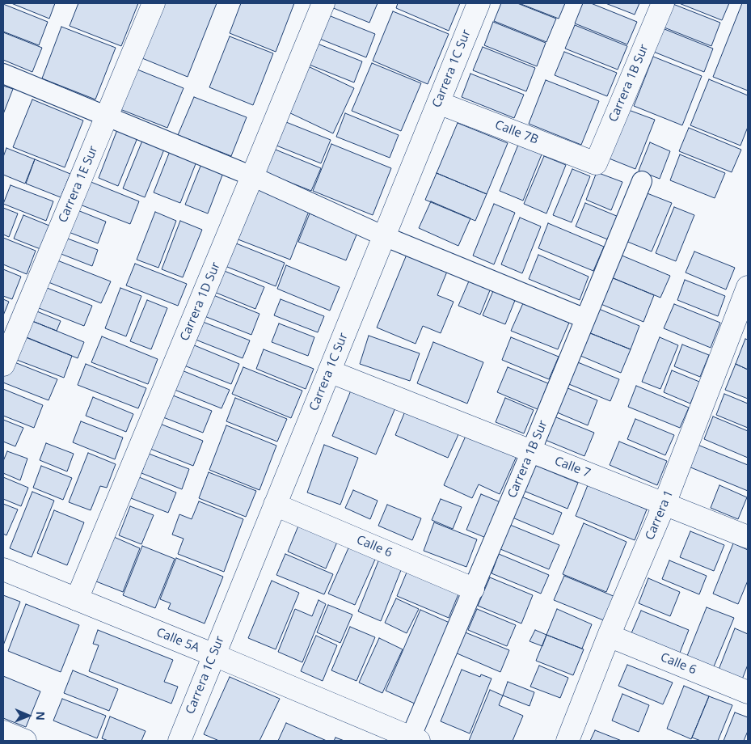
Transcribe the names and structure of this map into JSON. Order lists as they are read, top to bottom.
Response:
{
  "streets": {
    "street": [
      "Carrera 1C Sur",
      "Carrera 1B Sur",
      "Calle 7B",
      "Carrera 1E Sur",
      "Carrera 1D Sur",
      "Calle 7",
      "Carrera 1",
      "Calle 6",
      "Calle 5A"
    ]
  },
  "crossings": [
    ["Carrera 1C Sur", "Calle 7B"],
    ["Carrera 1C Sur", "Calle 7"],
    ["Carrera 1C Sur", "Calle 6"],
    ["Carrera 1C Sur", "Calle 5A"],
    ["Carrera 1B Sur", "Calle 7B"],
    ["Carrera 1B Sur", "Calle 7"],
    ["Carrera 1B Sur", "Calle 6"],
    ["Carrera 1B Sur", "Calle 5A"],
    ["Carrera 1D Sur", "Calle 5A"],
    ["Calle 7", "Carrera 1"],
    ["Carrera 1", "Calle 6"]
  ],
  "north": "right"
}
